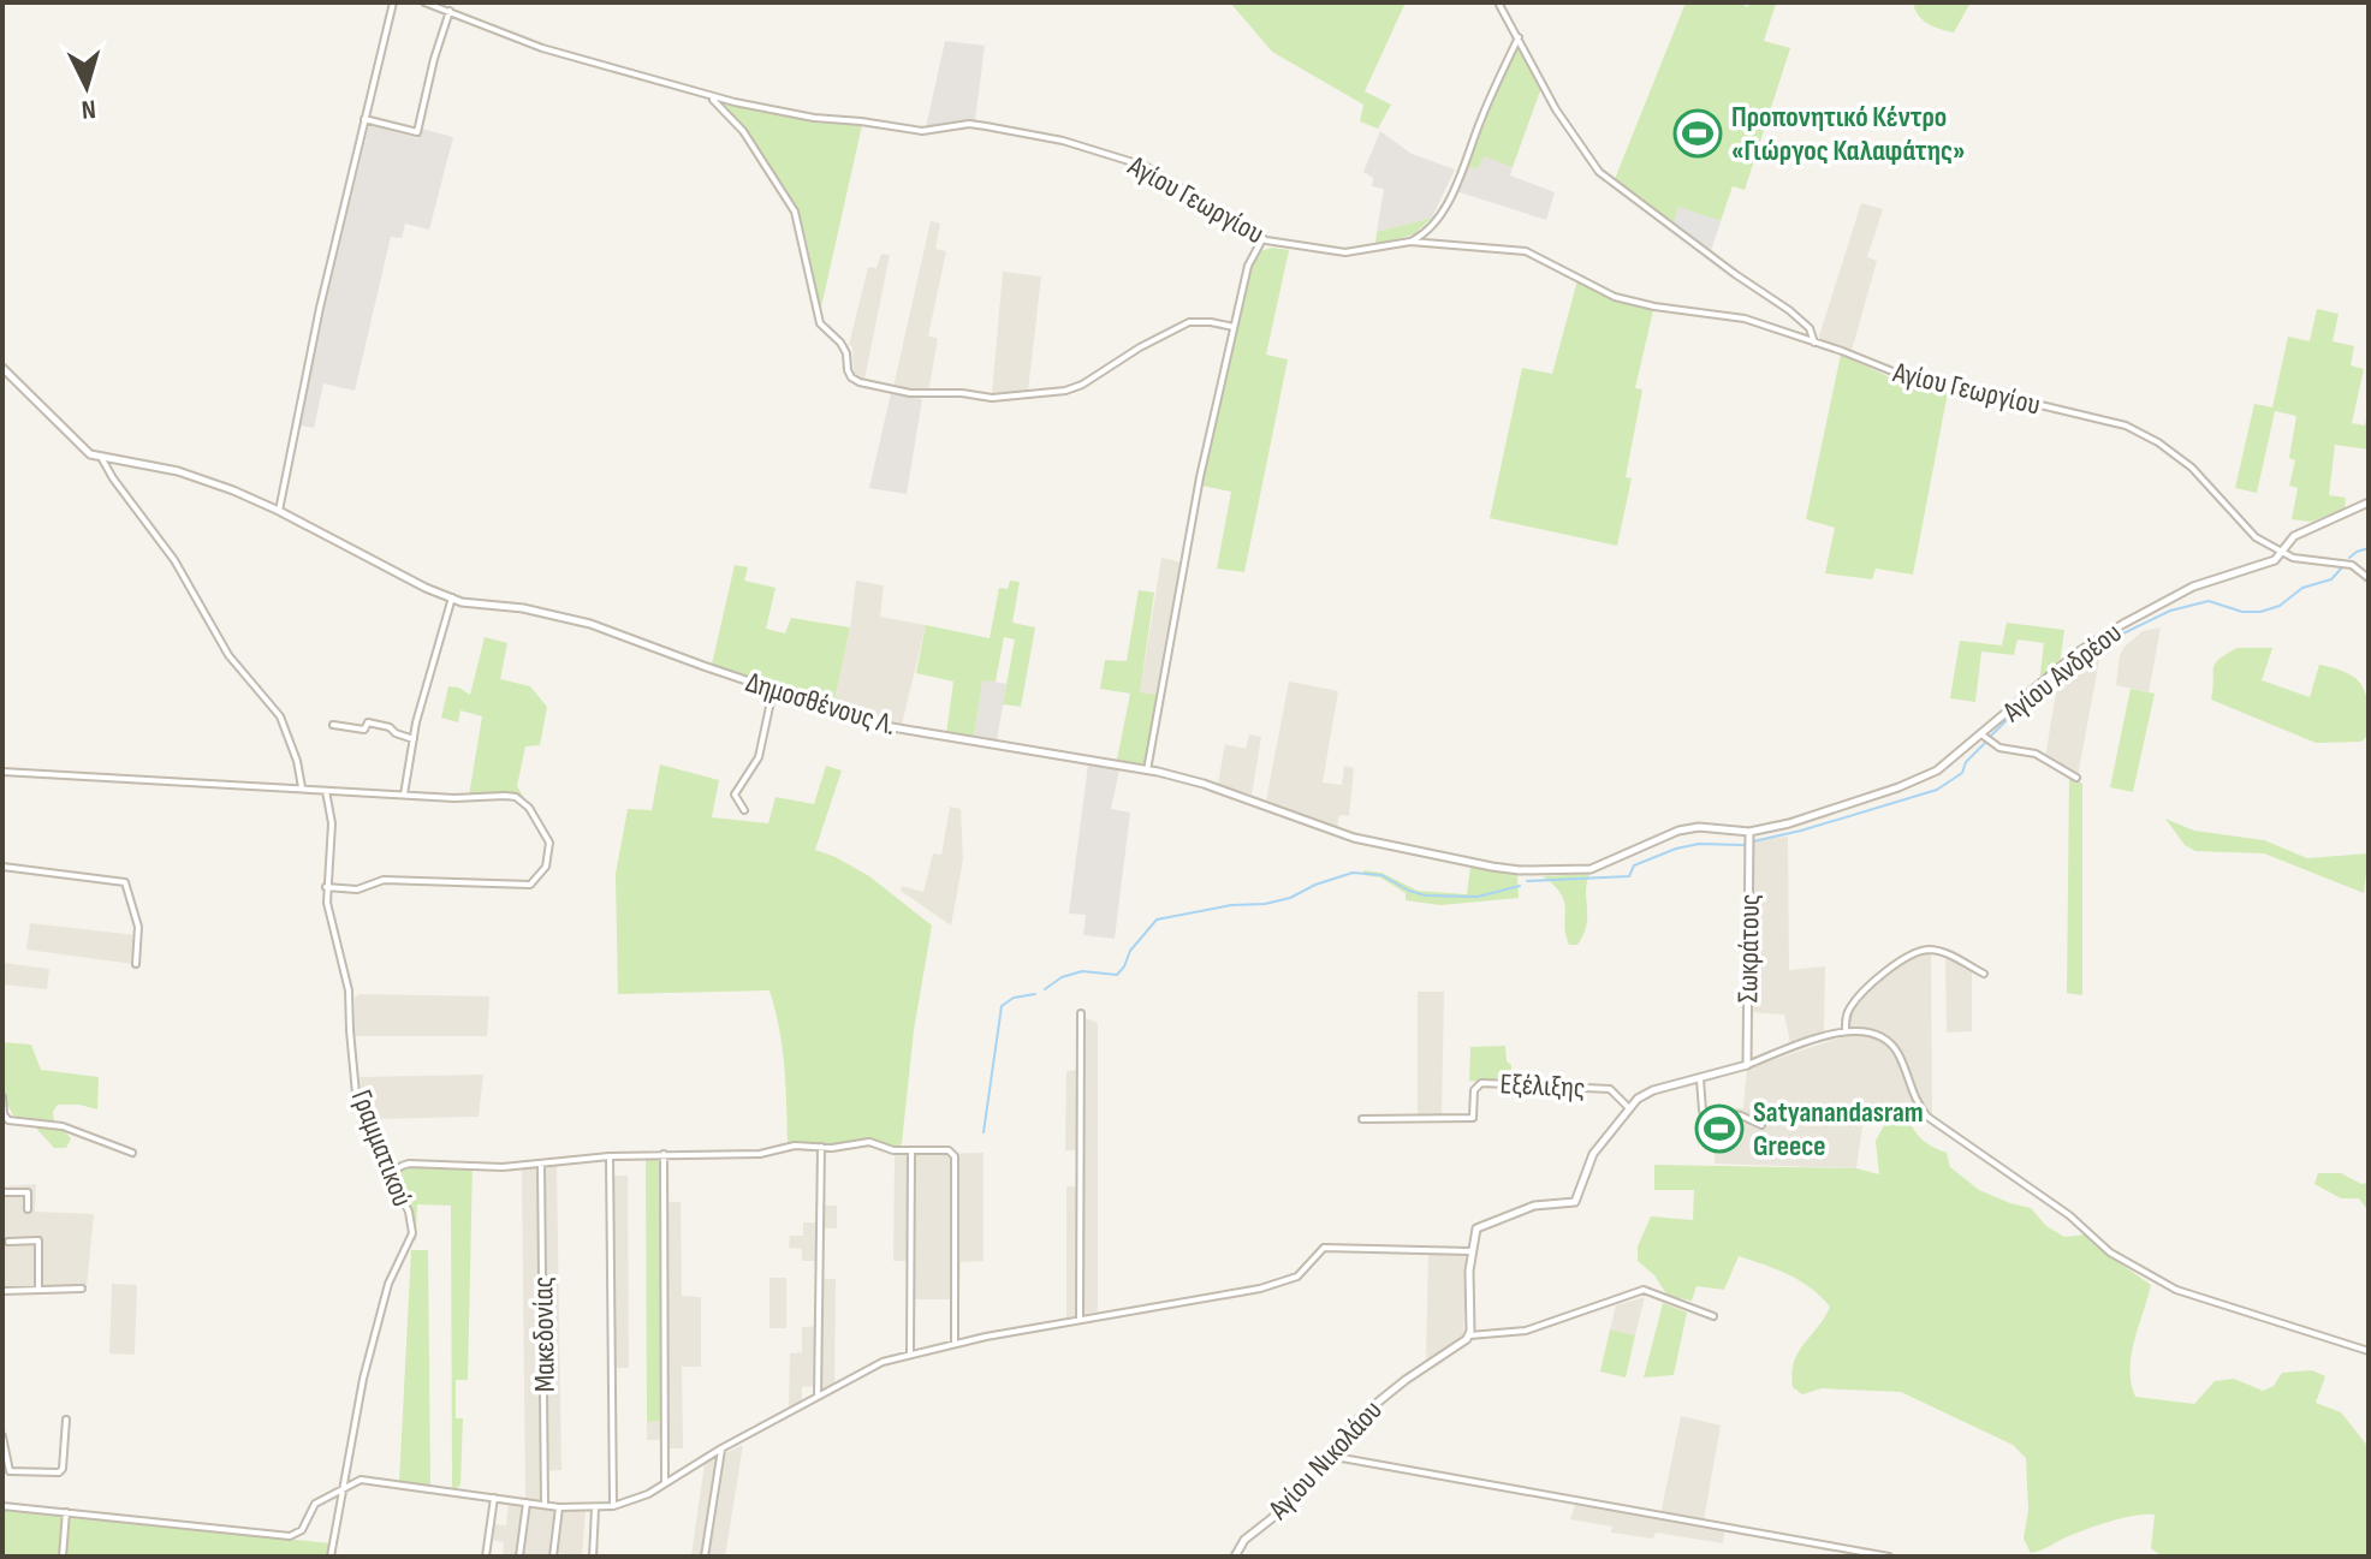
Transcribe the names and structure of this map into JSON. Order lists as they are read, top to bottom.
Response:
{
  "streets": {
    "street": [
      "Αγίου Γεωργίου",
      "Αγίου Ανδρέου",
      "Δημοσθένους Λ.",
      "Σωκράτους",
      "Εξέλιξης",
      "Γραμματικού",
      "Μακεδονίας",
      "Αγίου Νικολάου"
    ]
  },
  "crossings": [
    ["Αγίου Γεωργίου", "Αγίου Ανδρέου"],
    ["Αγίου Ανδρέου", "Δημοσθένους Λ."],
    ["Αγίου Ανδρέου", "Σωκράτους"],
    ["Δημοσθένους Λ.", "Σωκράτους"]
  ],
  "places": {
    "sports": ["Προπονητικό Κέντρο «Γιώργος Καλαφάτης»", "Satyanandasram Greece"]
  },
  "north": "bottom"
}
